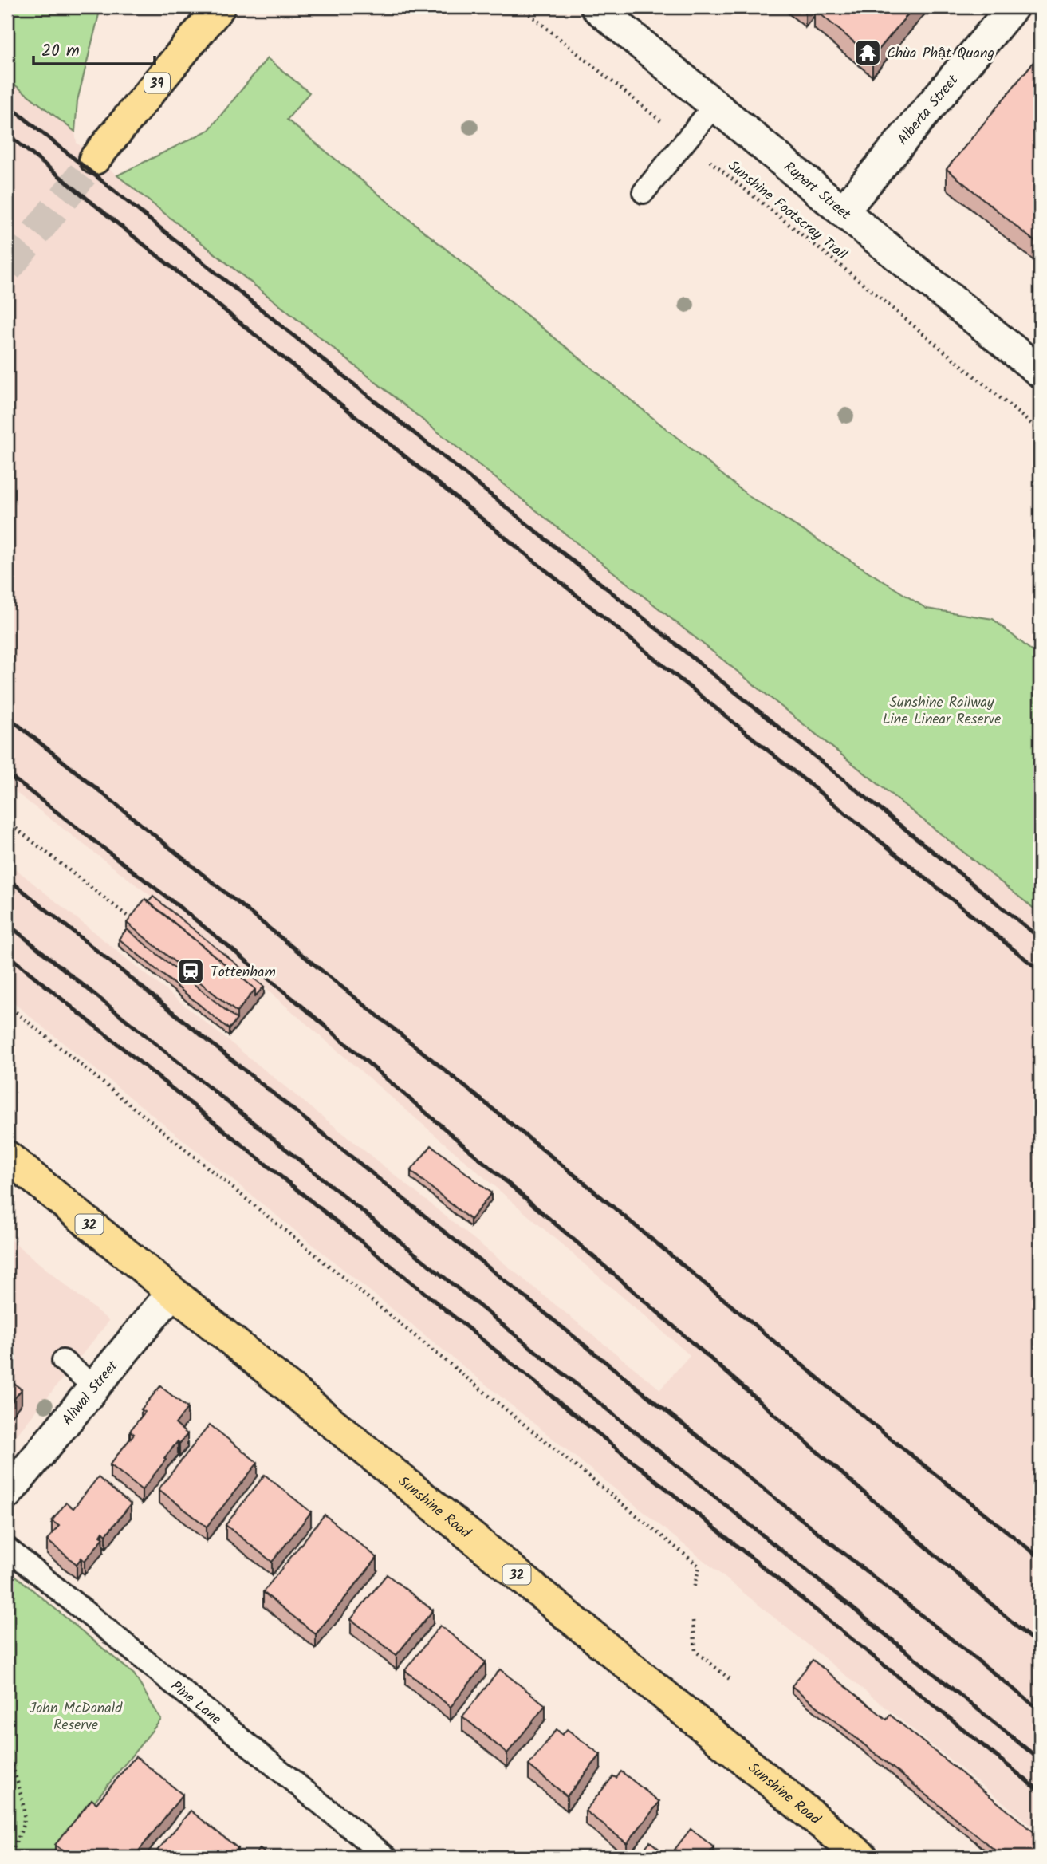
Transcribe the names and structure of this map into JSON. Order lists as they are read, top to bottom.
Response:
{
  "streets": {
    "main road": ["39", "32", "Sunshine Road"],
    "street": ["Alberta Street", "Rupert Street", "Aliwal Street"],
    "lane": ["Pine Lane"],
    "path": ["Sunshine Footscray Trail"]
  },
  "crossings": [
    ["Alberta Street", "Rupert Street"],
    ["Aliwal Street", "Sunshine Road"]
  ],
  "parks": ["Sunshine Railway Line Linear Reserve", "John McDonald Reserve"],
  "places": {
    "temple": ["Chùa Phật Quang"],
    "station": ["Tottenham"]
  },
  "scale_bar": "20 m"
}
